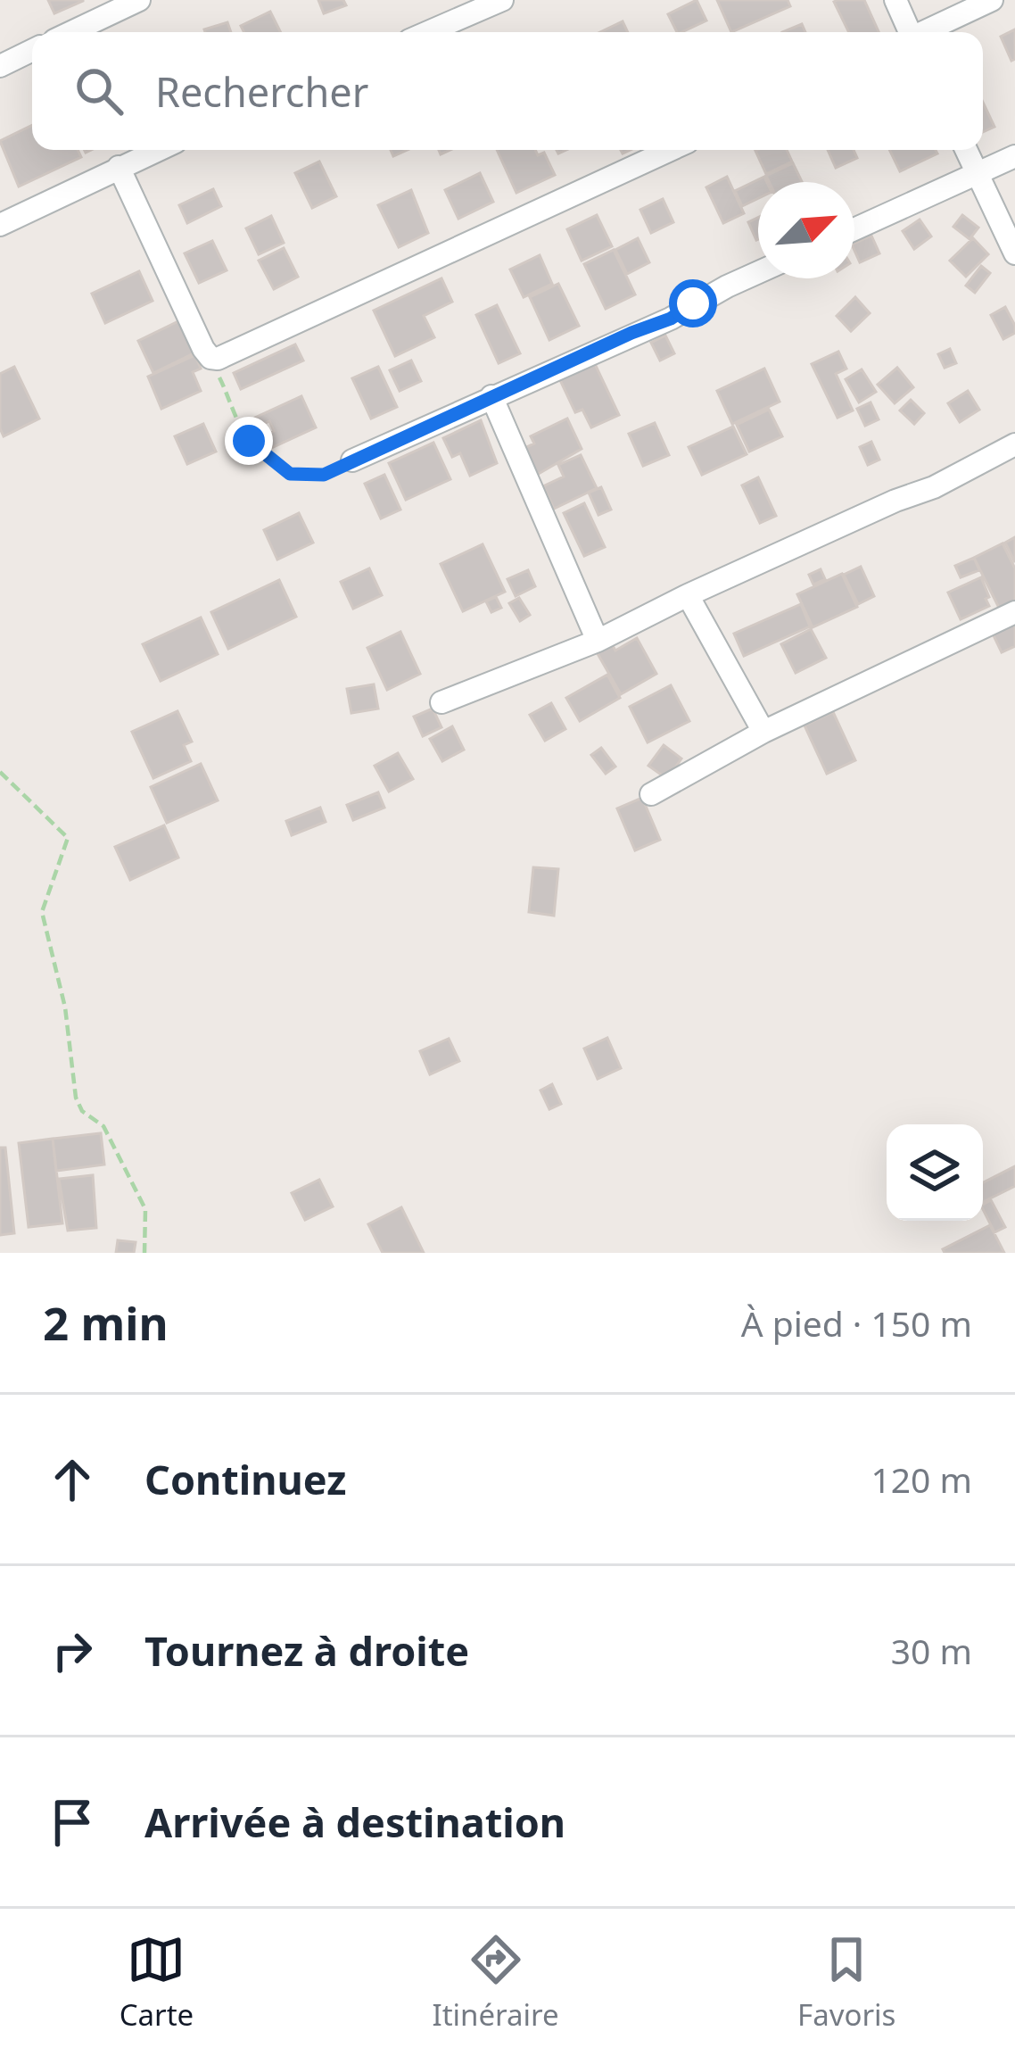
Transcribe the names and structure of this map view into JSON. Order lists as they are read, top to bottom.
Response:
{
  "north": "top right",
  "page": {
    "search": "Rechercher",
    "heading": ["2 min", "À pied · 150 m"],
    "list": [
      ["Continuez", "120 m"],
      ["Tournez à droite", "30 m"],
      "Arrivée à destination"
    ],
    "nav": ["Carte", "Itinéraire", "Favoris"]
  }
}
